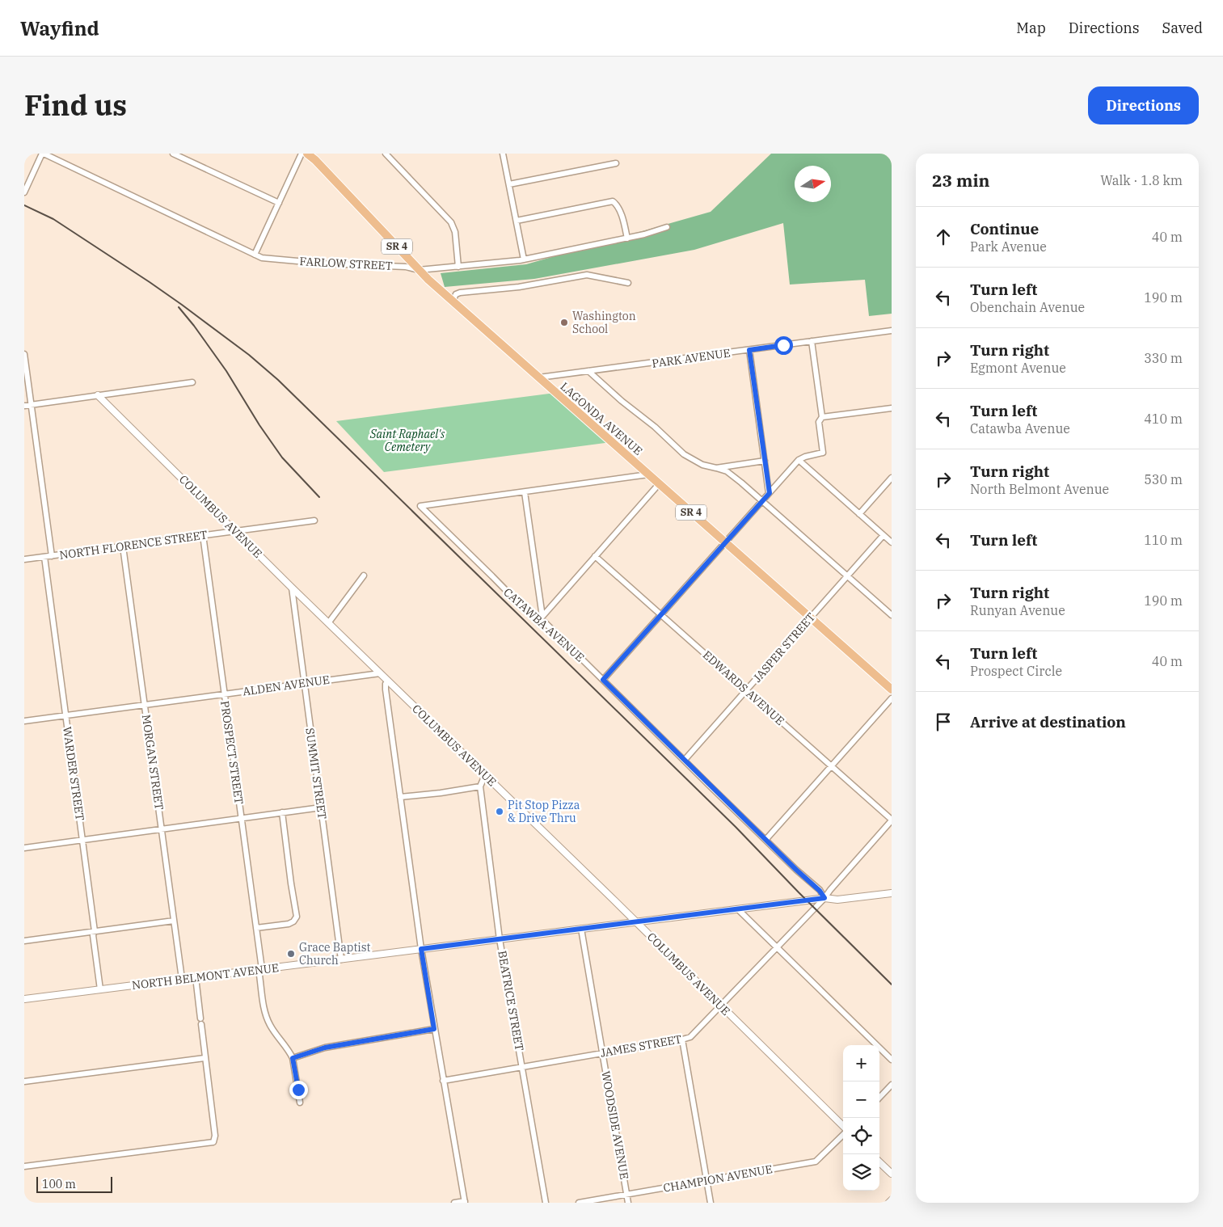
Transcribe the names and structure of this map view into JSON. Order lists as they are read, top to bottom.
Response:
{
  "streets": {
    "main road": ["SR 4", "LAGONDA AVENUE"],
    "street": [
      "FARLOW STREET",
      "PARK AVENUE",
      "COLUMBUS AVENUE",
      "NORTH FLORENCE STREET",
      "CATAWBA AVENUE",
      "JASPER STREET",
      "ALDEN AVENUE",
      "EDWARDS AVENUE",
      "PROSPECT STREET",
      "MORGAN STREET",
      "WARDER STREET",
      "SUMMIT STREET",
      "NORTH BELMONT AVENUE",
      "BEATRICE STREET",
      "JAMES STREET",
      "WOODSIDE AVENUE",
      "CHAMPION AVENUE"
    ]
  },
  "crossings": [
    ["FARLOW STREET", "LAGONDA AVENUE"],
    ["PARK AVENUE", "LAGONDA AVENUE"],
    ["LAGONDA AVENUE", "JASPER STREET"],
    ["COLUMBUS AVENUE", "NORTH FLORENCE STREET"],
    ["COLUMBUS AVENUE", "ALDEN AVENUE"],
    ["COLUMBUS AVENUE", "SUMMIT STREET"],
    ["COLUMBUS AVENUE", "NORTH BELMONT AVENUE"],
    ["COLUMBUS AVENUE", "JAMES STREET"],
    ["NORTH FLORENCE STREET", "PROSPECT STREET"],
    ["NORTH FLORENCE STREET", "MORGAN STREET"],
    ["NORTH FLORENCE STREET", "WARDER STREET"],
    ["CATAWBA AVENUE", "JASPER STREET"],
    ["CATAWBA AVENUE", "NORTH BELMONT AVENUE"],
    ["CATAWBA AVENUE", "JAMES STREET"],
    ["JASPER STREET", "EDWARDS AVENUE"],
    ["ALDEN AVENUE", "PROSPECT STREET"],
    ["ALDEN AVENUE", "MORGAN STREET"],
    ["ALDEN AVENUE", "WARDER STREET"],
    ["ALDEN AVENUE", "SUMMIT STREET"],
    ["EDWARDS AVENUE", "JAMES STREET"],
    ["PROSPECT STREET", "NORTH BELMONT AVENUE"],
    ["MORGAN STREET", "NORTH BELMONT AVENUE"],
    ["WARDER STREET", "NORTH BELMONT AVENUE"],
    ["SUMMIT STREET", "NORTH BELMONT AVENUE"],
    ["NORTH BELMONT AVENUE", "BEATRICE STREET"],
    ["NORTH BELMONT AVENUE", "JAMES STREET"],
    ["NORTH BELMONT AVENUE", "WOODSIDE AVENUE"],
    ["BEATRICE STREET", "JAMES STREET"],
    ["JAMES STREET", "WOODSIDE AVENUE"],
    ["WOODSIDE AVENUE", "CHAMPION AVENUE"]
  ],
  "parks": ["Saint Raphael's Cemetery"],
  "places": ["Washington School", "Pit Stop Pizza & Drive Thru", "Grace Baptist Church"],
  "scale_bar": "100 m",
  "north": "right",
  "page": {
    "header": "Wayfind",
    "nav": ["Map", "Directions", "Saved"],
    "title": "Find us",
    "buttons": "Directions",
    "heading": ["23 min", "Walk · 1.8 km"],
    "list": [
      ["Continue", "Park Avenue", "40 m"],
      ["Turn left", "Obenchain Avenue", "190 m"],
      ["Turn right", "Egmont Avenue", "330 m"],
      ["Turn left", "Catawba Avenue", "410 m"],
      ["Turn right", "North Belmont Avenue", "530 m"],
      ["Turn left", "110 m"],
      ["Turn right", "Runyan Avenue", "190 m"],
      ["Turn left", "Prospect Circle", "40 m"],
      "Arrive at destination"
    ],
    "map_buttons": ["+", "−"],
    "scale": "100 m"
  }
}
